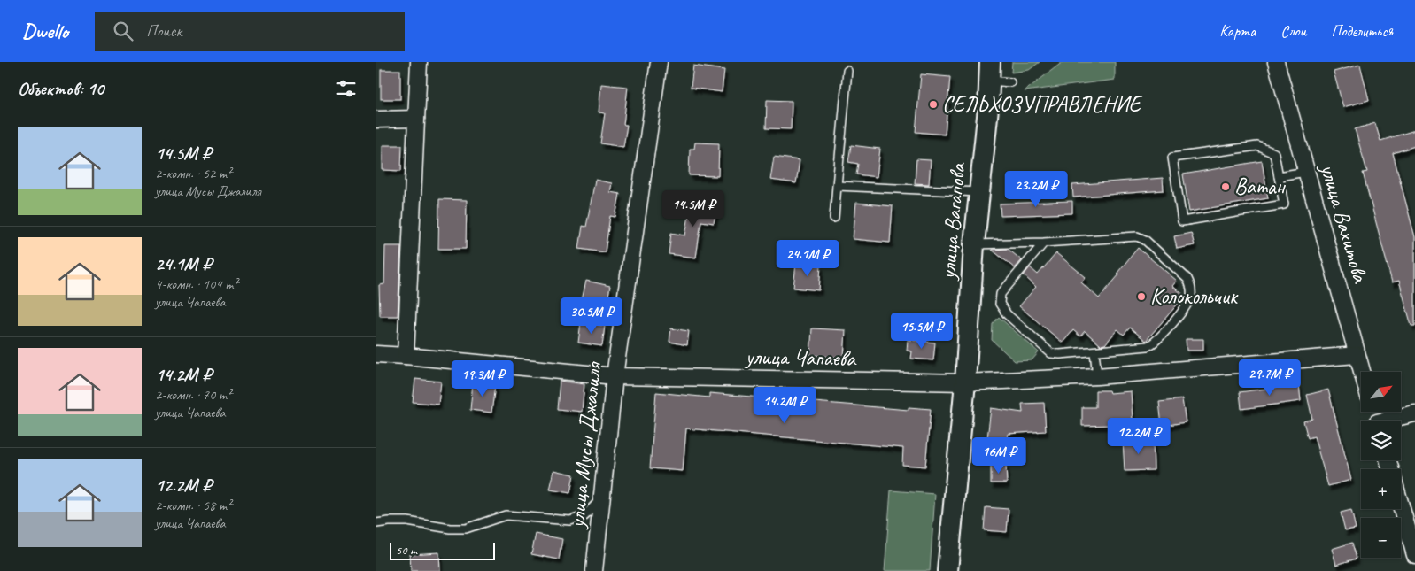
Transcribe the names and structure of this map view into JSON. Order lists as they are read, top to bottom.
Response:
{
  "streets": {
    "street": [
      "улица Вагапова",
      "улица Вахитова",
      "улица Чапаева",
      "улица Мусы Джалиля"
    ]
  },
  "crossings": [
    ["улица Вагапова", "улица Чапаева"],
    ["улица Вахитова", "улица Чапаева"],
    ["улица Чапаева", "улица Мусы Джалиля"]
  ],
  "places": ["СЕЛЬХОЗУПРАВЛЕНИЕ", "Ватан", "Колокольчик"],
  "scale_bar": "50 m",
  "north": "top right",
  "page": {
    "header": "Dwello",
    "search": "Поиск",
    "nav": ["Карта", "Слои", "Поделиться"],
    "heading": "Объектов: 10",
    "list": [
      {
        "name": "14.5M ₽",
        "note": "2-комн. · 52 m² · улица Мусы Джалиля"
      },
      {
        "name": "24.1M ₽",
        "note": "4-комн. · 104 m² · улица Чапаева"
      },
      {
        "name": "14.2M ₽",
        "note": "2-комн. · 70 m² · улица Чапаева"
      },
      {
        "name": "12.2M ₽",
        "note": "2-комн. · 58 m² · улица Чапаева"
      }
    ],
    "price": [
      "23.2M ₽",
      "14.5M ₽",
      "24.1M ₽",
      "30.5M ₽",
      "15.5M ₽",
      "29.7M ₽",
      "19.3M ₽",
      "14.2M ₽",
      "12.2M ₽",
      "16M ₽"
    ],
    "map_buttons": ["+", "−"],
    "scale": "50 m"
  }
}
